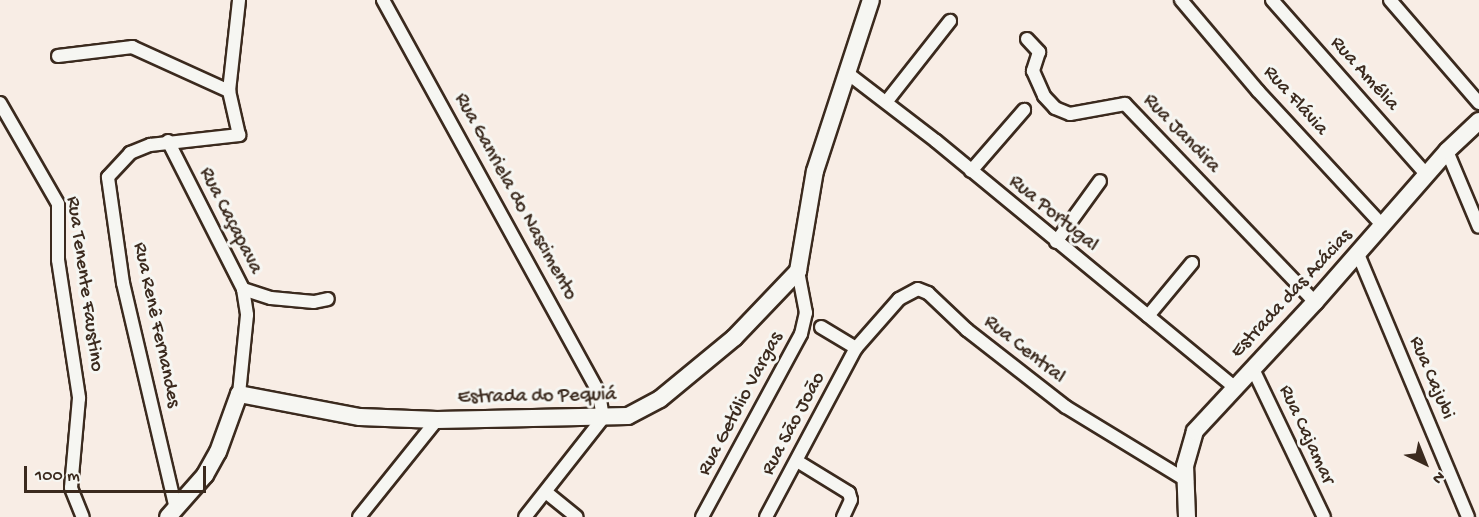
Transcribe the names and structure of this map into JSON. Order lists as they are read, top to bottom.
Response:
{
  "streets": {
    "main road": ["Estrada das Acácias", "Estrada do Pequiá"],
    "street": [
      "Rua Amélia",
      "Rua Flávia",
      "Rua Jandira",
      "Rua Ganriela do Nascimento",
      "Rua Portugal",
      "Rua Caçapava",
      "Rua Tenente Faustino",
      "Rua Renê Fernandes",
      "Rua Central",
      "Rua Cajubi",
      "Rua Getúlio Vargas",
      "Rua São João",
      "Rua Cajamar"
    ]
  },
  "crossings": [
    ["Rua Amélia", "Estrada das Acácias"],
    ["Rua Flávia", "Estrada das Acácias"],
    ["Rua Jandira", "Estrada das Acácias"],
    ["Rua Ganriela do Nascimento", "Estrada do Pequiá"],
    ["Rua Portugal", "Estrada das Acácias"],
    ["Rua Caçapava", "Rua Renê Fernandes"],
    ["Rua Caçapava", "Estrada do Pequiá"],
    ["Estrada das Acácias", "Rua Central"],
    ["Estrada das Acácias", "Rua Cajubi"],
    ["Estrada das Acácias", "Rua Cajamar"],
    ["Rua Central", "Rua São João"],
    ["Estrada do Pequiá", "Rua Getúlio Vargas"]
  ],
  "scale_bar": "100 m",
  "north": "bottom right"
}
